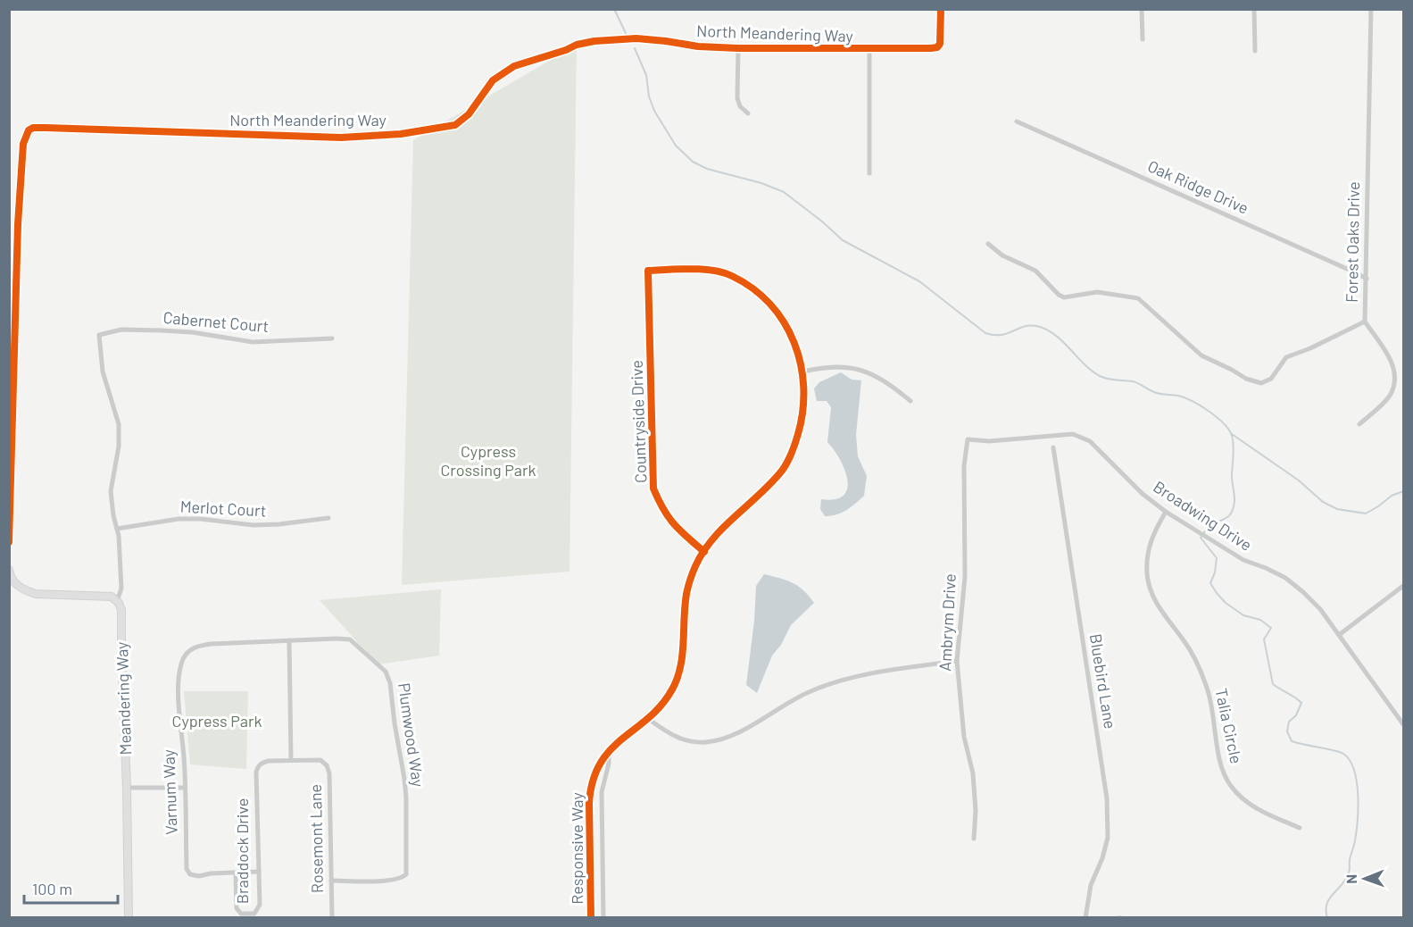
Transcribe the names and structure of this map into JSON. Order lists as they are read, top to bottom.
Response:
{
  "streets": {
    "street": [
      "North Meandering Way",
      "Oak Ridge Drive",
      "Forest Oaks Drive",
      "Cabernet Court",
      "Countryside Drive",
      "Merlot Court",
      "Broadwing Drive",
      "Ambrym Drive",
      "Bluebird Lane",
      "Meandering Way",
      "Talia Circle",
      "Plumwood Way",
      "Varnum Way",
      "Rosemont Lane",
      "Responsive Way",
      "Braddock Drive"
    ]
  },
  "crossings": [
    ["Oak Ridge Drive", "Forest Oaks Drive"],
    ["Cabernet Court", "Merlot Court"],
    ["Broadwing Drive", "Ambrym Drive"],
    ["Broadwing Drive", "Talia Circle"],
    ["Plumwood Way", "Varnum Way"],
    ["Plumwood Way", "Rosemont Lane"],
    ["Varnum Way", "Braddock Drive"],
    ["Rosemont Lane", "Braddock Drive"]
  ],
  "parks": ["Cypress Crossing Park", "Cypress Park"],
  "scale_bar": "100 m",
  "north": "left"
}
